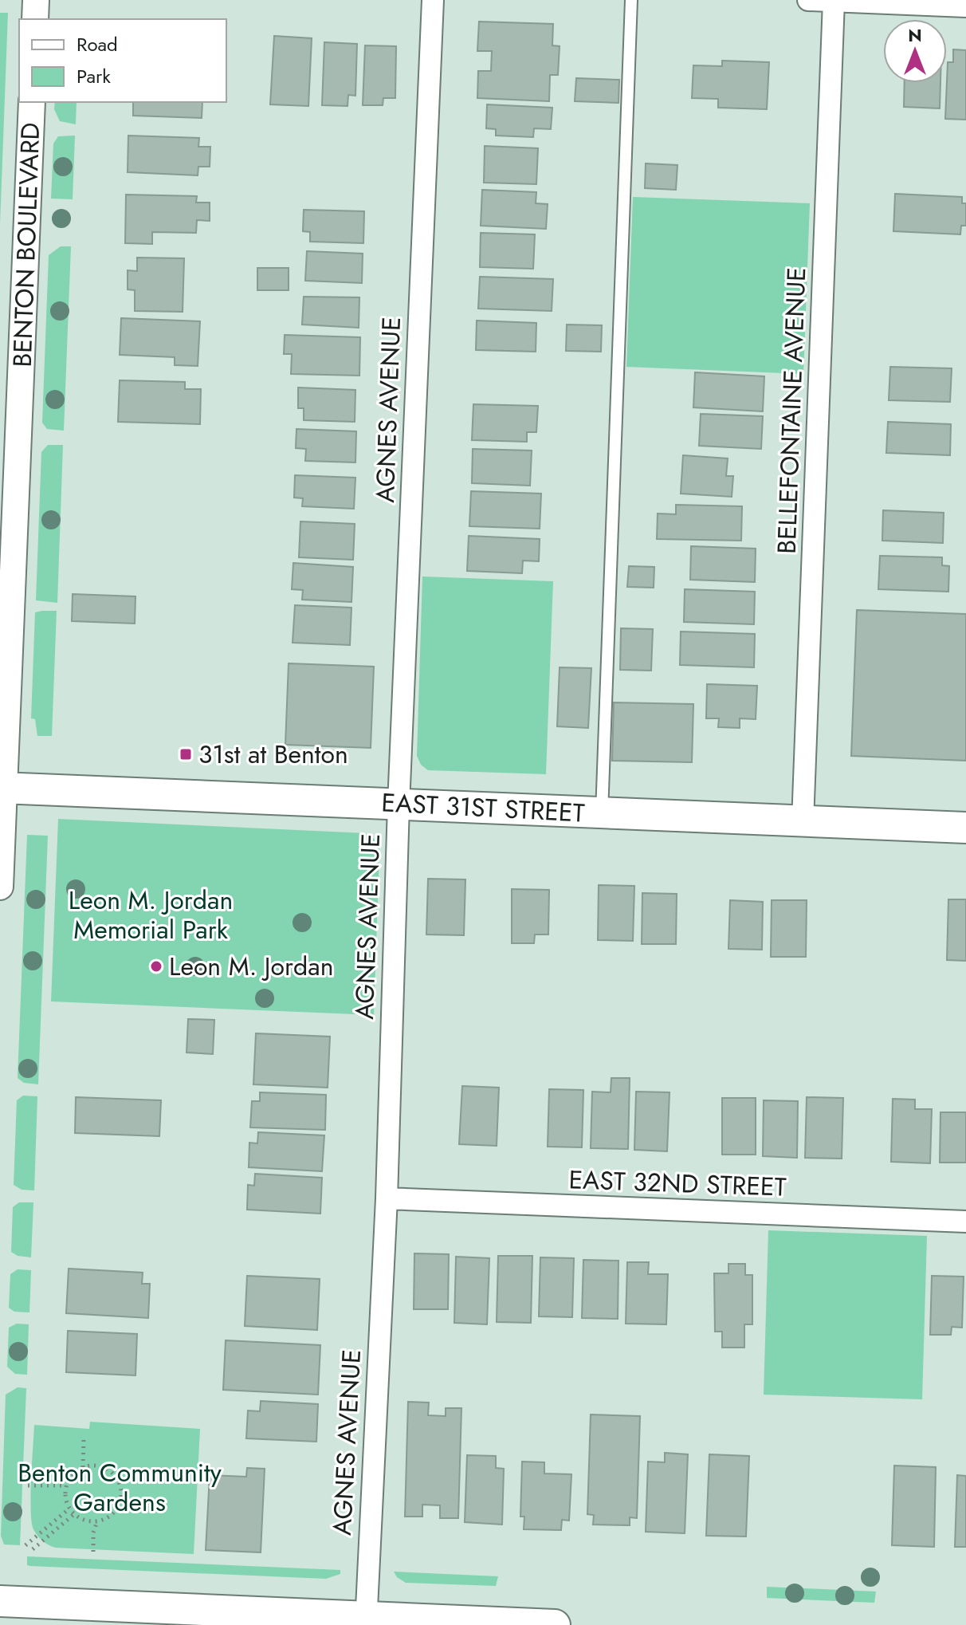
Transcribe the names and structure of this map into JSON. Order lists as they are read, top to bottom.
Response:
{
  "streets": {
    "main road": ["EAST 31ST STREET"],
    "street": [
      "BENTON BOULEVARD",
      "AGNES AVENUE",
      "BELLEFONTAINE AVENUE",
      "EAST 32ND STREET"
    ]
  },
  "crossings": [
    ["BENTON BOULEVARD", "EAST 31ST STREET"],
    ["AGNES AVENUE", "EAST 31ST STREET"],
    ["AGNES AVENUE", "EAST 32ND STREET"],
    ["BELLEFONTAINE AVENUE", "EAST 31ST STREET"]
  ],
  "parks": ["Leon M. Jordan Memorial Park", "Benton Community Gardens"],
  "places": {
    "transit": ["31st at Benton"],
    "other": ["Leon M. Jordan"]
  },
  "legend": ["Road", "Park"],
  "north": "top"
}
